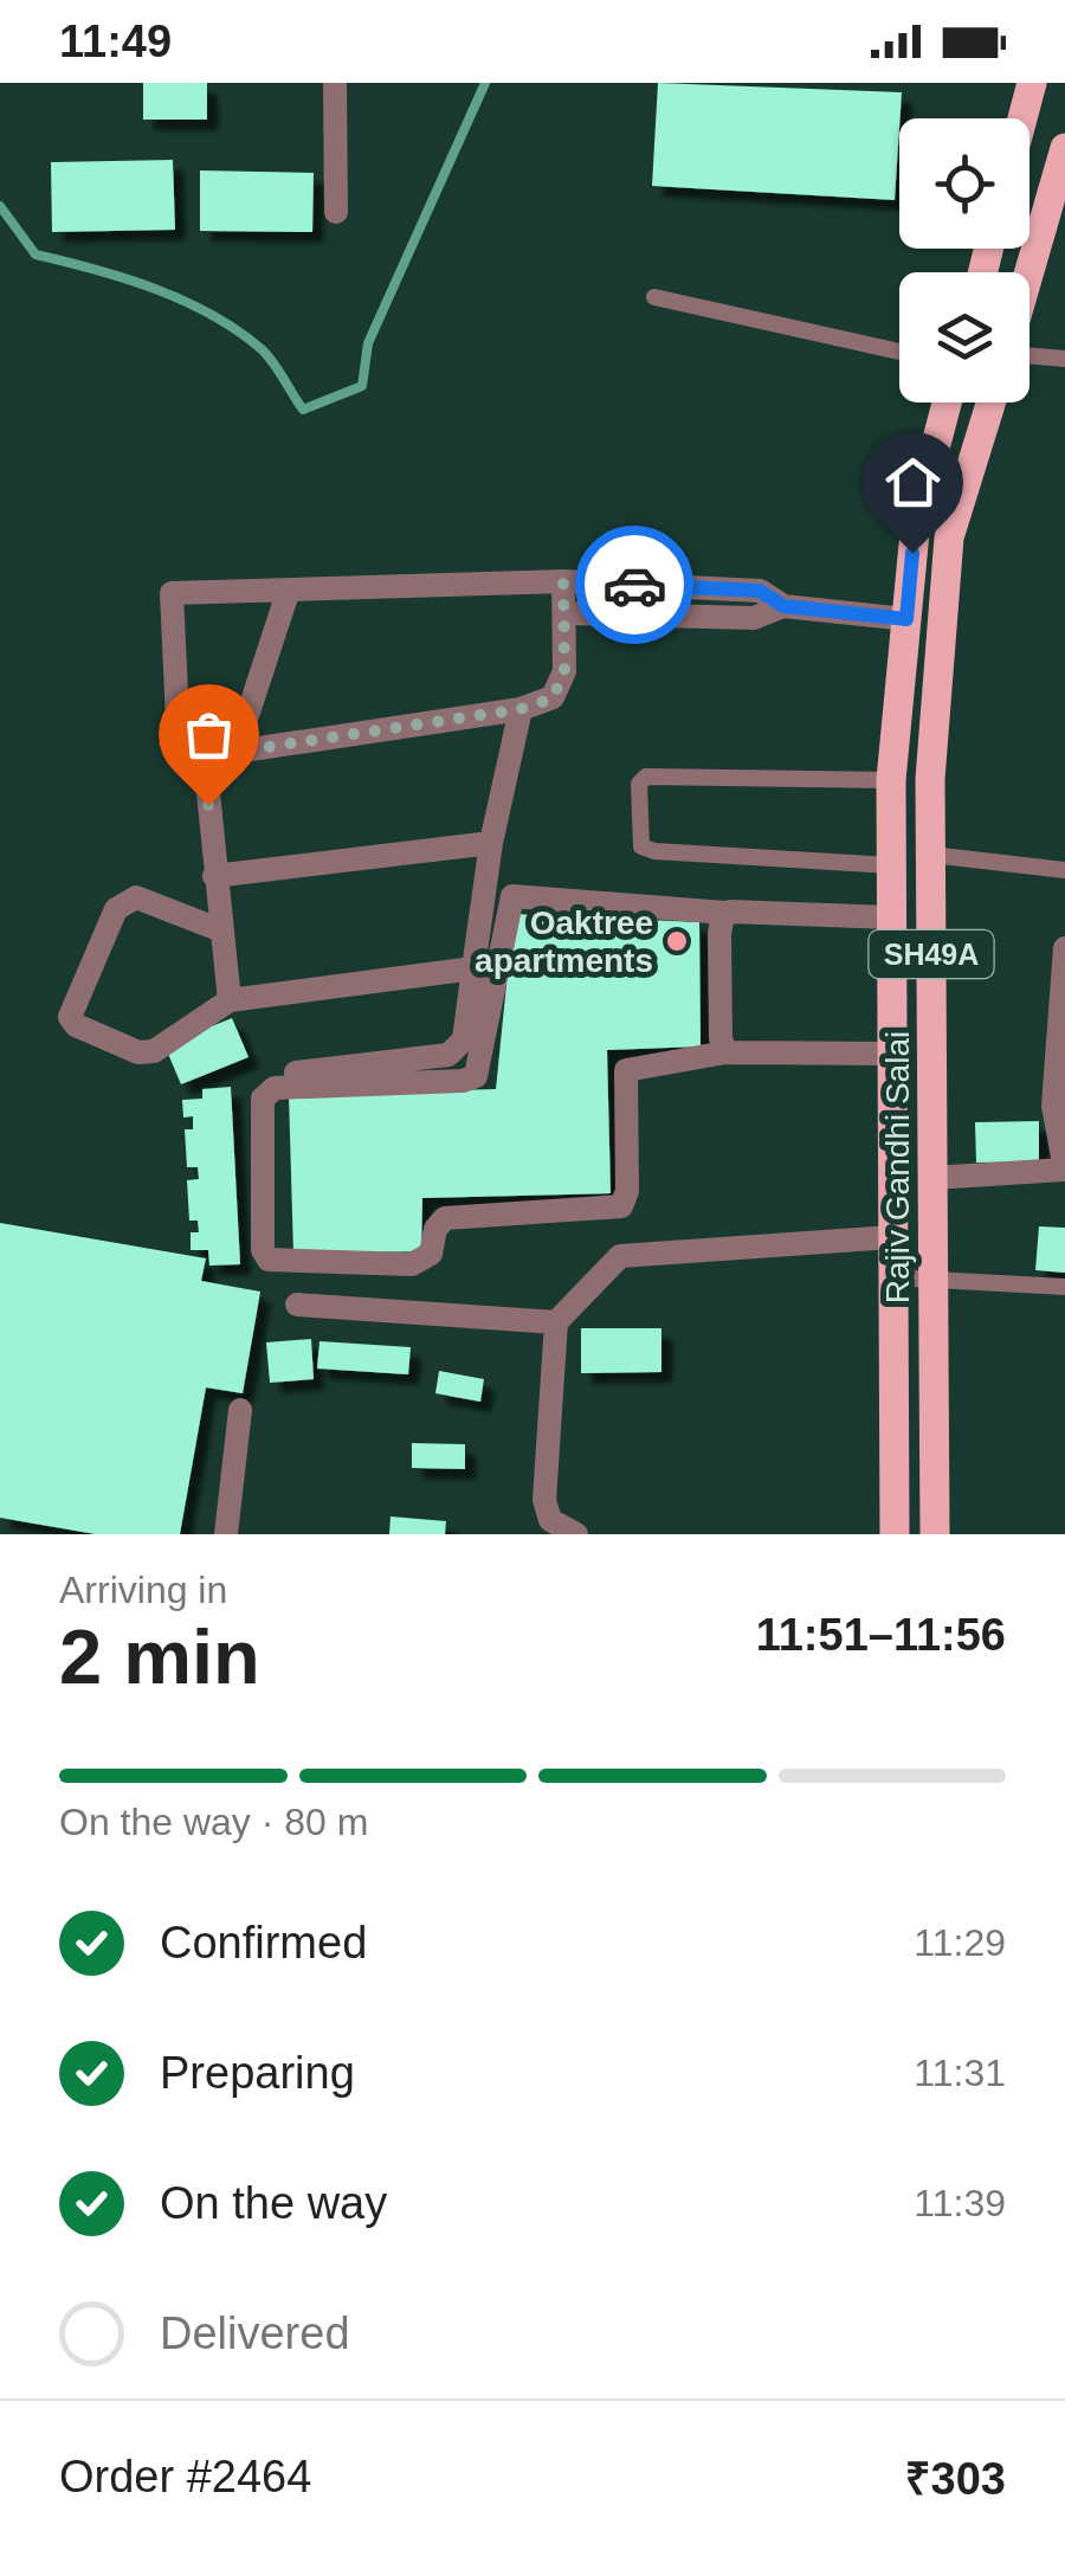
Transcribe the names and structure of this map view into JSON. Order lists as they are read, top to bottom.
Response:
{
  "streets": {
    "main road": ["SH49A", "Rajiv Gandhi Salai"]
  },
  "places": ["Oaktree apartments"],
  "page": {
    "status": "11:49",
    "heading": ["2 min", "Arriving in", "11:51–11:56"],
    "panel": ["Order #2464", "₹303"],
    "bar": "On the way · 80 m",
    "list": [
      ["Confirmed", "11:29"],
      ["Preparing", "11:31"],
      ["On the way", "11:39"],
      "Delivered"
    ]
  }
}
